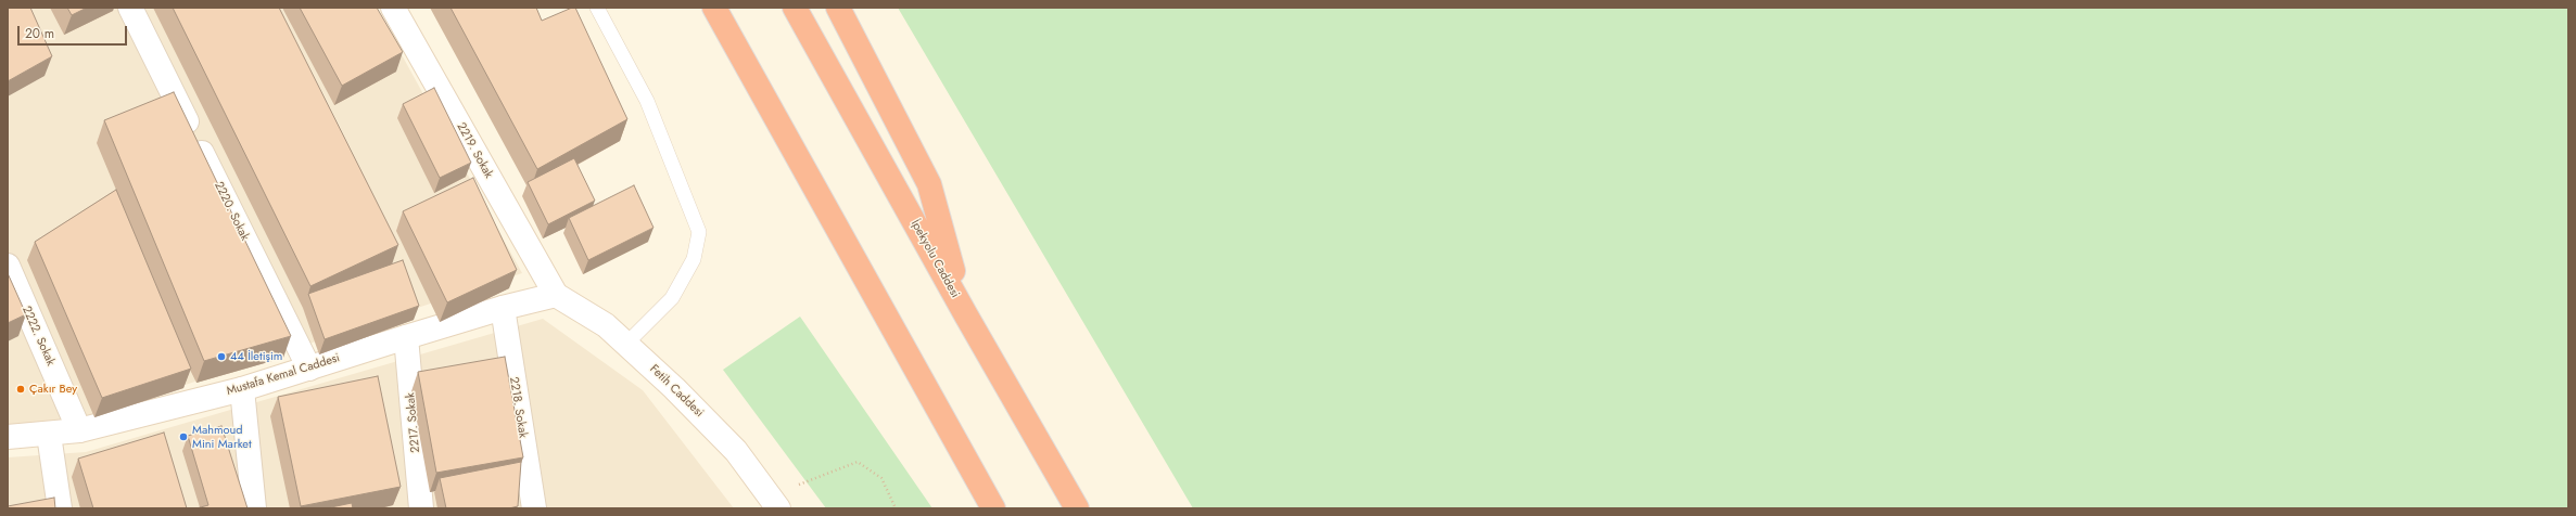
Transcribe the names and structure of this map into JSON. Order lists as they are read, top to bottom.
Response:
{
  "streets": {
    "highway": ["İpekyolu Caddesi"],
    "street": [
      "2219. Sokak",
      "2220. Sokak",
      "2222. Sokak",
      "Mustafa Kemal Caddesi",
      "Fetih Caddesi",
      "2218. Sokak",
      "2217. Sokak"
    ]
  },
  "crossings": [
    ["2219. Sokak", "Mustafa Kemal Caddesi"],
    ["2219. Sokak", "Fetih Caddesi"],
    ["2220. Sokak", "Mustafa Kemal Caddesi"],
    ["2222. Sokak", "Mustafa Kemal Caddesi"],
    ["Mustafa Kemal Caddesi", "Fetih Caddesi"],
    ["Mustafa Kemal Caddesi", "2218. Sokak"],
    ["Mustafa Kemal Caddesi", "2217. Sokak"]
  ],
  "places": ["44 İletişim", "Çakır Bey", "Mahmoud Mini Market"],
  "scale_bar": "20 m"
}
